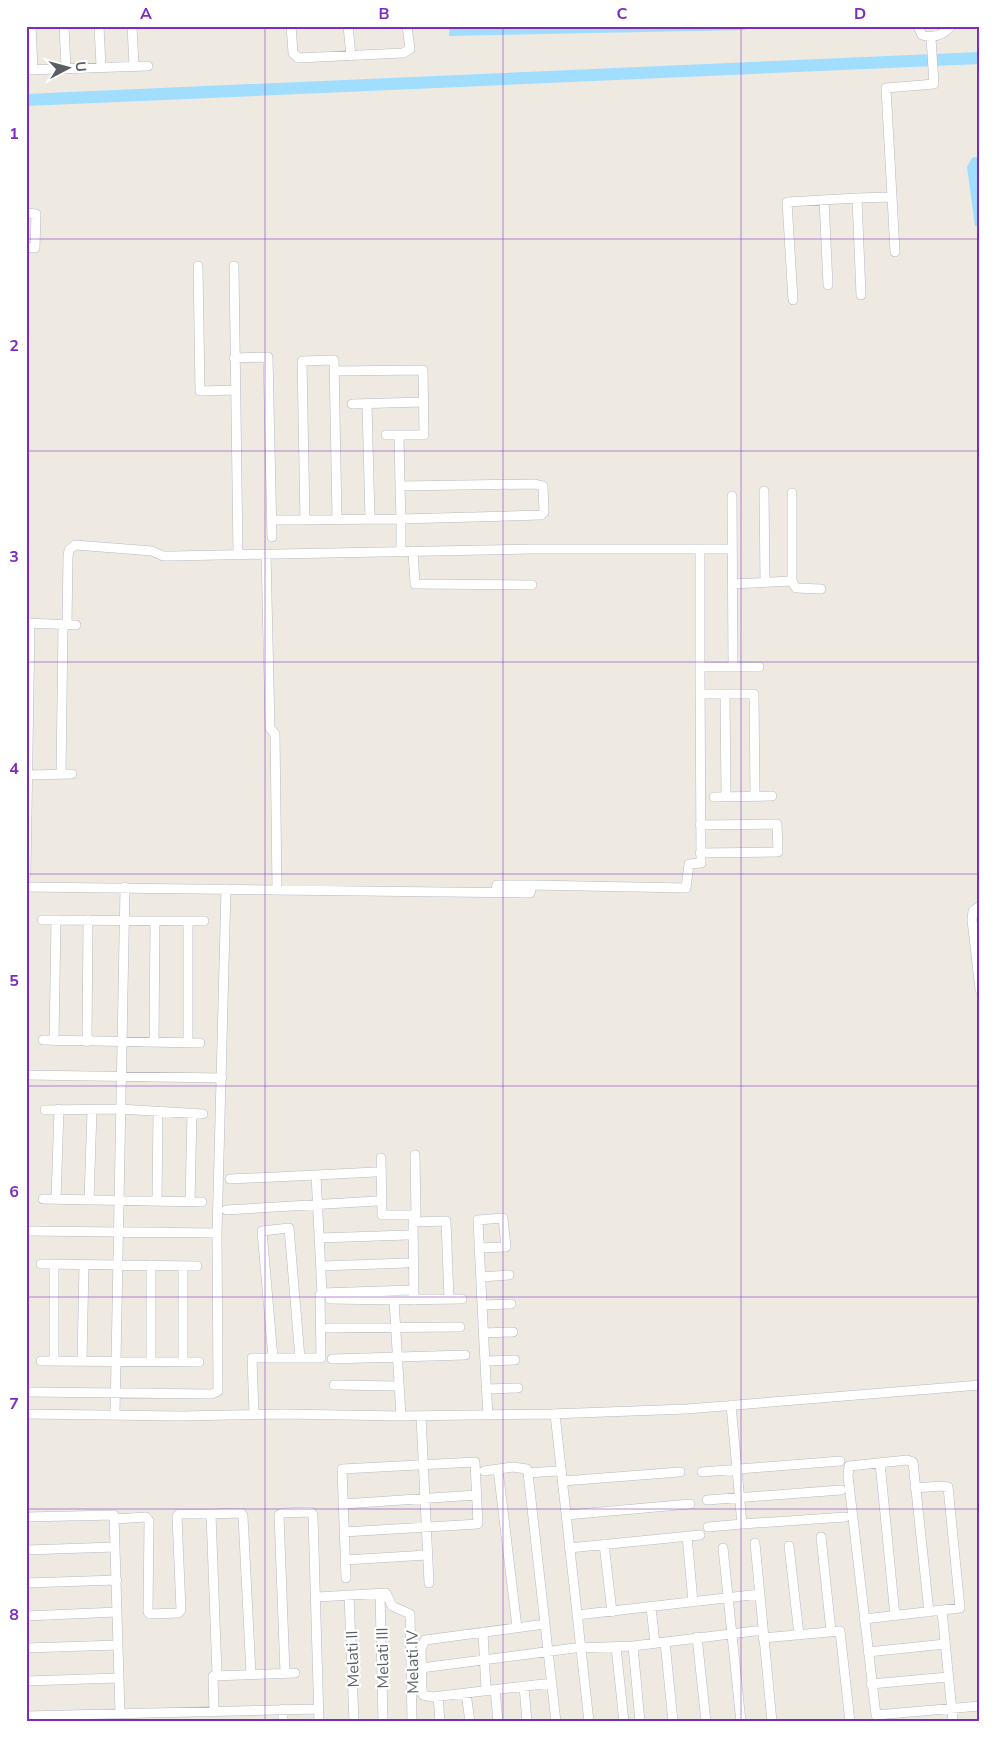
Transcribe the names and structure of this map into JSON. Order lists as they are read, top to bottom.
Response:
{
  "streets": {
    "street": ["Melati III", "Melati II", "Melati IV"]
  },
  "crossings": [
    ["Melati III", "Melati IV"]
  ],
  "north": "right",
  "grid": {
    "columns": [
      "A",
      "B",
      "C",
      "D"
    ],
    "rows": [
      "1",
      "2",
      "3",
      "4",
      "5",
      "6",
      "7",
      "8"
    ]
  }
}
